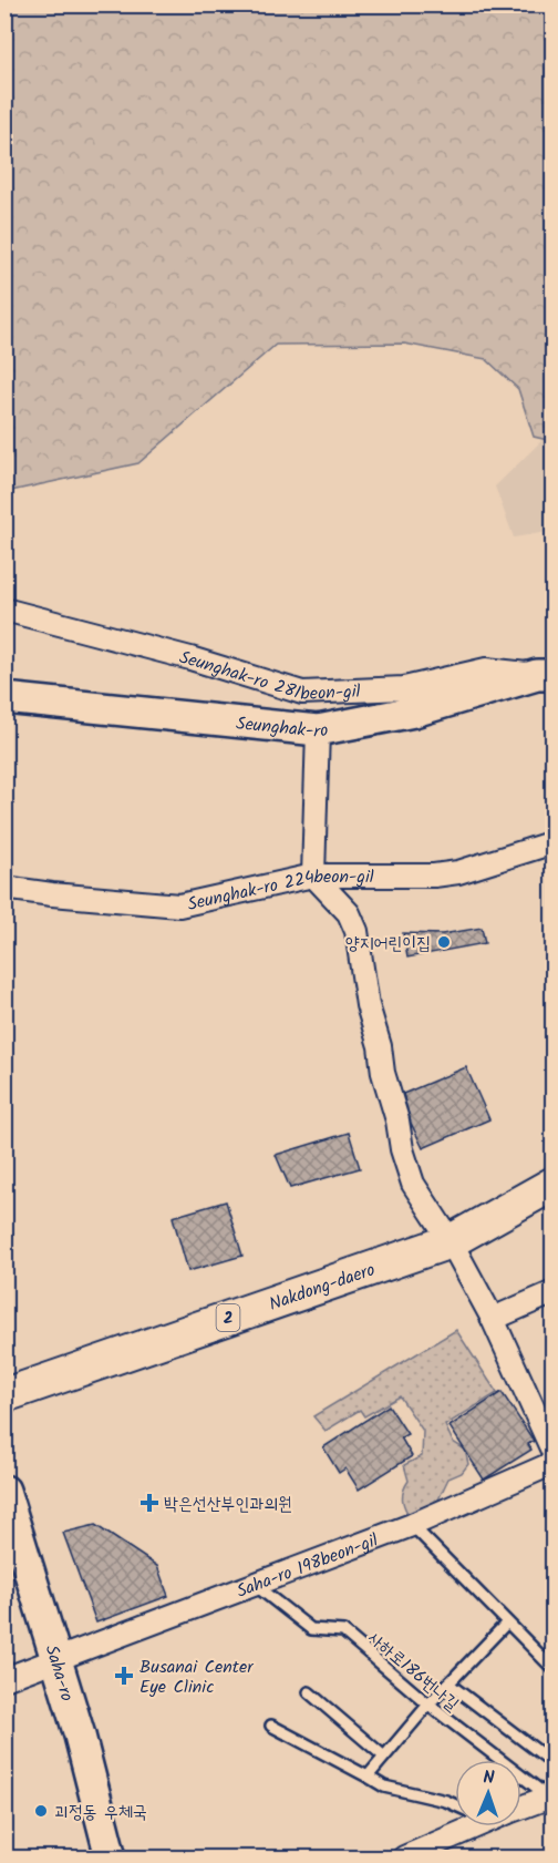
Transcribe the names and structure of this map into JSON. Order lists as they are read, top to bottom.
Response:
{
  "streets": {
    "main road": ["Nakdong-daero", "2"],
    "street": [
      "Seunghak-ro 281beon-gil",
      "Seunghak-ro",
      "Seunghak-ro 224beon-gil",
      "Saha-ro 198beon-gil",
      "Saha-ro"
    ],
    "lane": ["사하로186번나길"]
  },
  "crossings": [
    ["Seunghak-ro 281beon-gil", "Seunghak-ro"],
    ["Saha-ro 198beon-gil", "사하로186번나길"],
    ["Saha-ro 198beon-gil", "Saha-ro"]
  ],
  "places": {
    "other": ["양지어린이집", "괴정동 우체국"],
    "health": ["박은선산부인과의원", "Busanai Center Eye Clinic"]
  },
  "north": "top"
}
